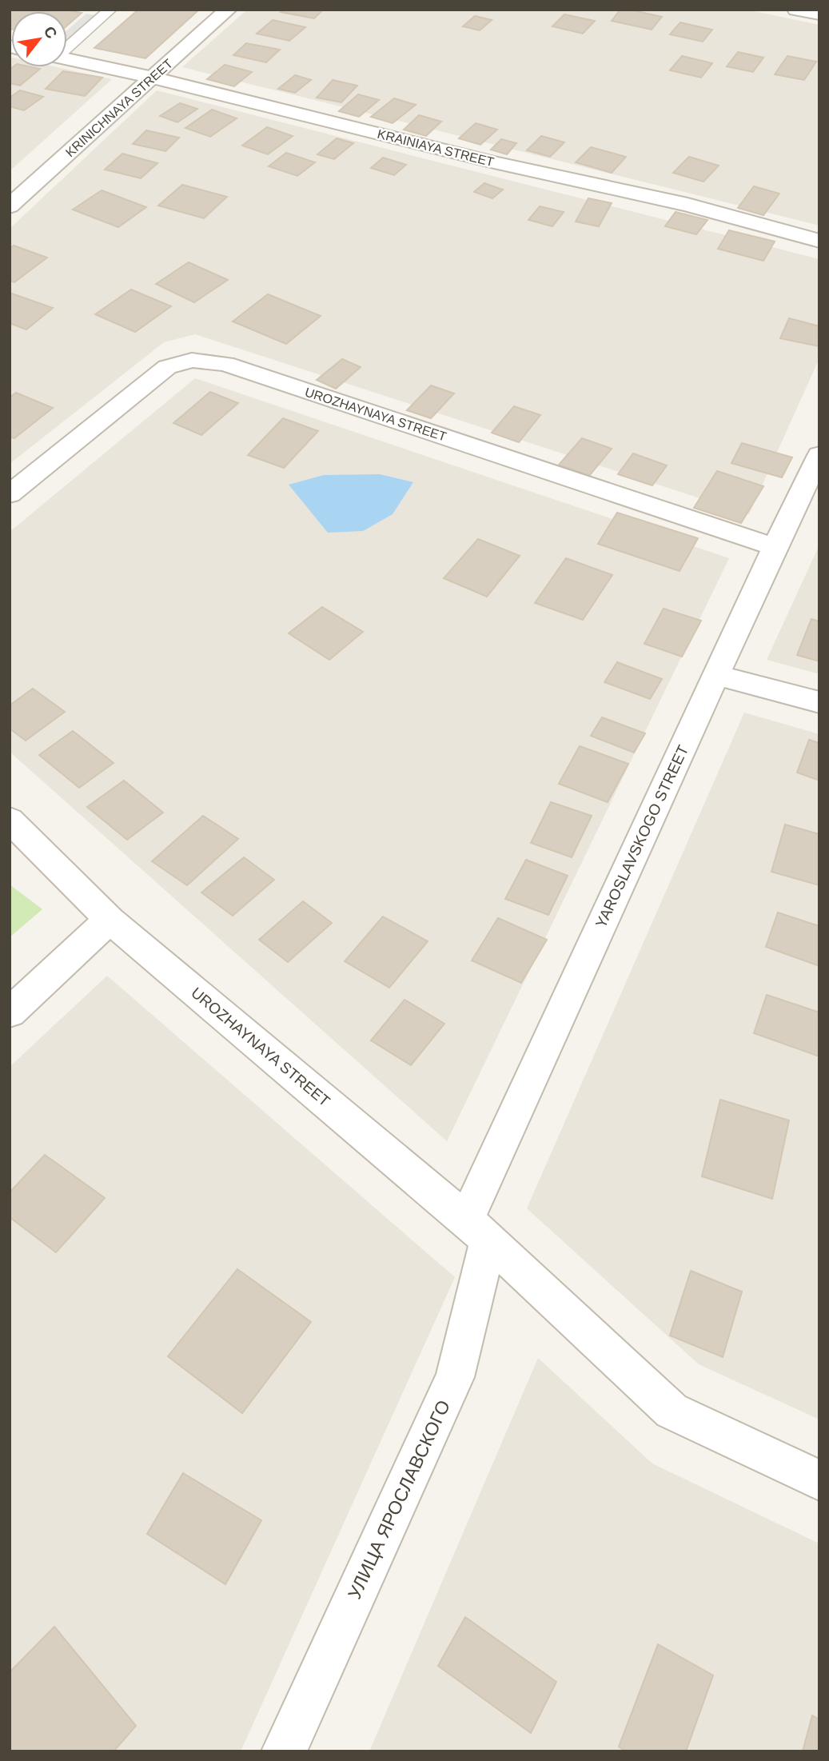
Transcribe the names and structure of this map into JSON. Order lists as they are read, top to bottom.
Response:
{
  "streets": {
    "street": [
      "KRINICHNAYA STREET",
      "KRAINIAYA STREET",
      "UROZHAYNAYA STREET",
      "YAROSLAVSKOGO STREET",
      "УЛИЦА ЯРОСЛАВСКОГО"
    ]
  },
  "crossings": [
    ["KRINICHNAYA STREET", "KRAINIAYA STREET"],
    ["UROZHAYNAYA STREET", "YAROSLAVSKOGO STREET"],
    ["UROZHAYNAYA STREET", "УЛИЦА ЯРОСЛАВСКОГО"],
    ["YAROSLAVSKOGO STREET", "УЛИЦА ЯРОСЛАВСКОГО"]
  ],
  "north": "top right"
}
